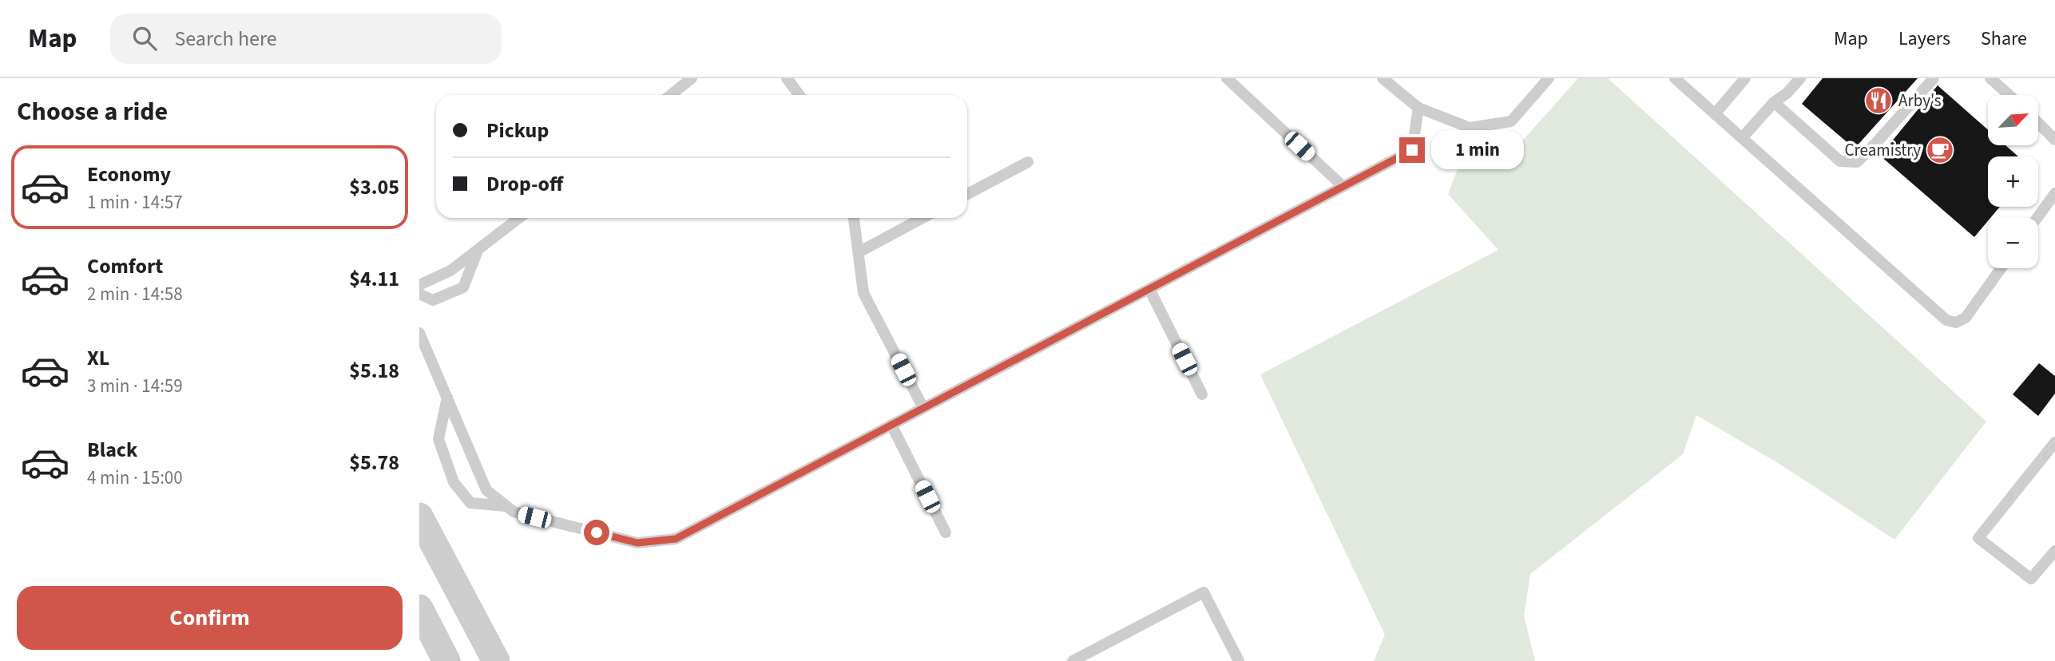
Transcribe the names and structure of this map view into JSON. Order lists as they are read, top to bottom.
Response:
{
  "places": {
    "restaurant": ["Arby's"],
    "cafe": ["Creamistry"]
  },
  "north": "top right",
  "page": {
    "header": "Map",
    "search": "Search here",
    "nav": ["Map", "Layers", "Share"],
    "heading": "Choose a ride",
    "map_buttons": ["+", "−"],
    "banner": ["Pickup", "Drop-off"],
    "bubble": "1 min",
    "list": [
      {
        "name": "Economy",
        "note": "1 min · 14:57",
        "value": "$3.05"
      },
      {
        "name": "Comfort",
        "note": "2 min · 14:58",
        "value": "$4.11"
      },
      {
        "name": "XL",
        "note": "3 min · 14:59",
        "value": "$5.18"
      },
      {
        "name": "Black",
        "note": "4 min · 15:00",
        "value": "$5.78"
      }
    ],
    "buttons": "Confirm"
  }
}
